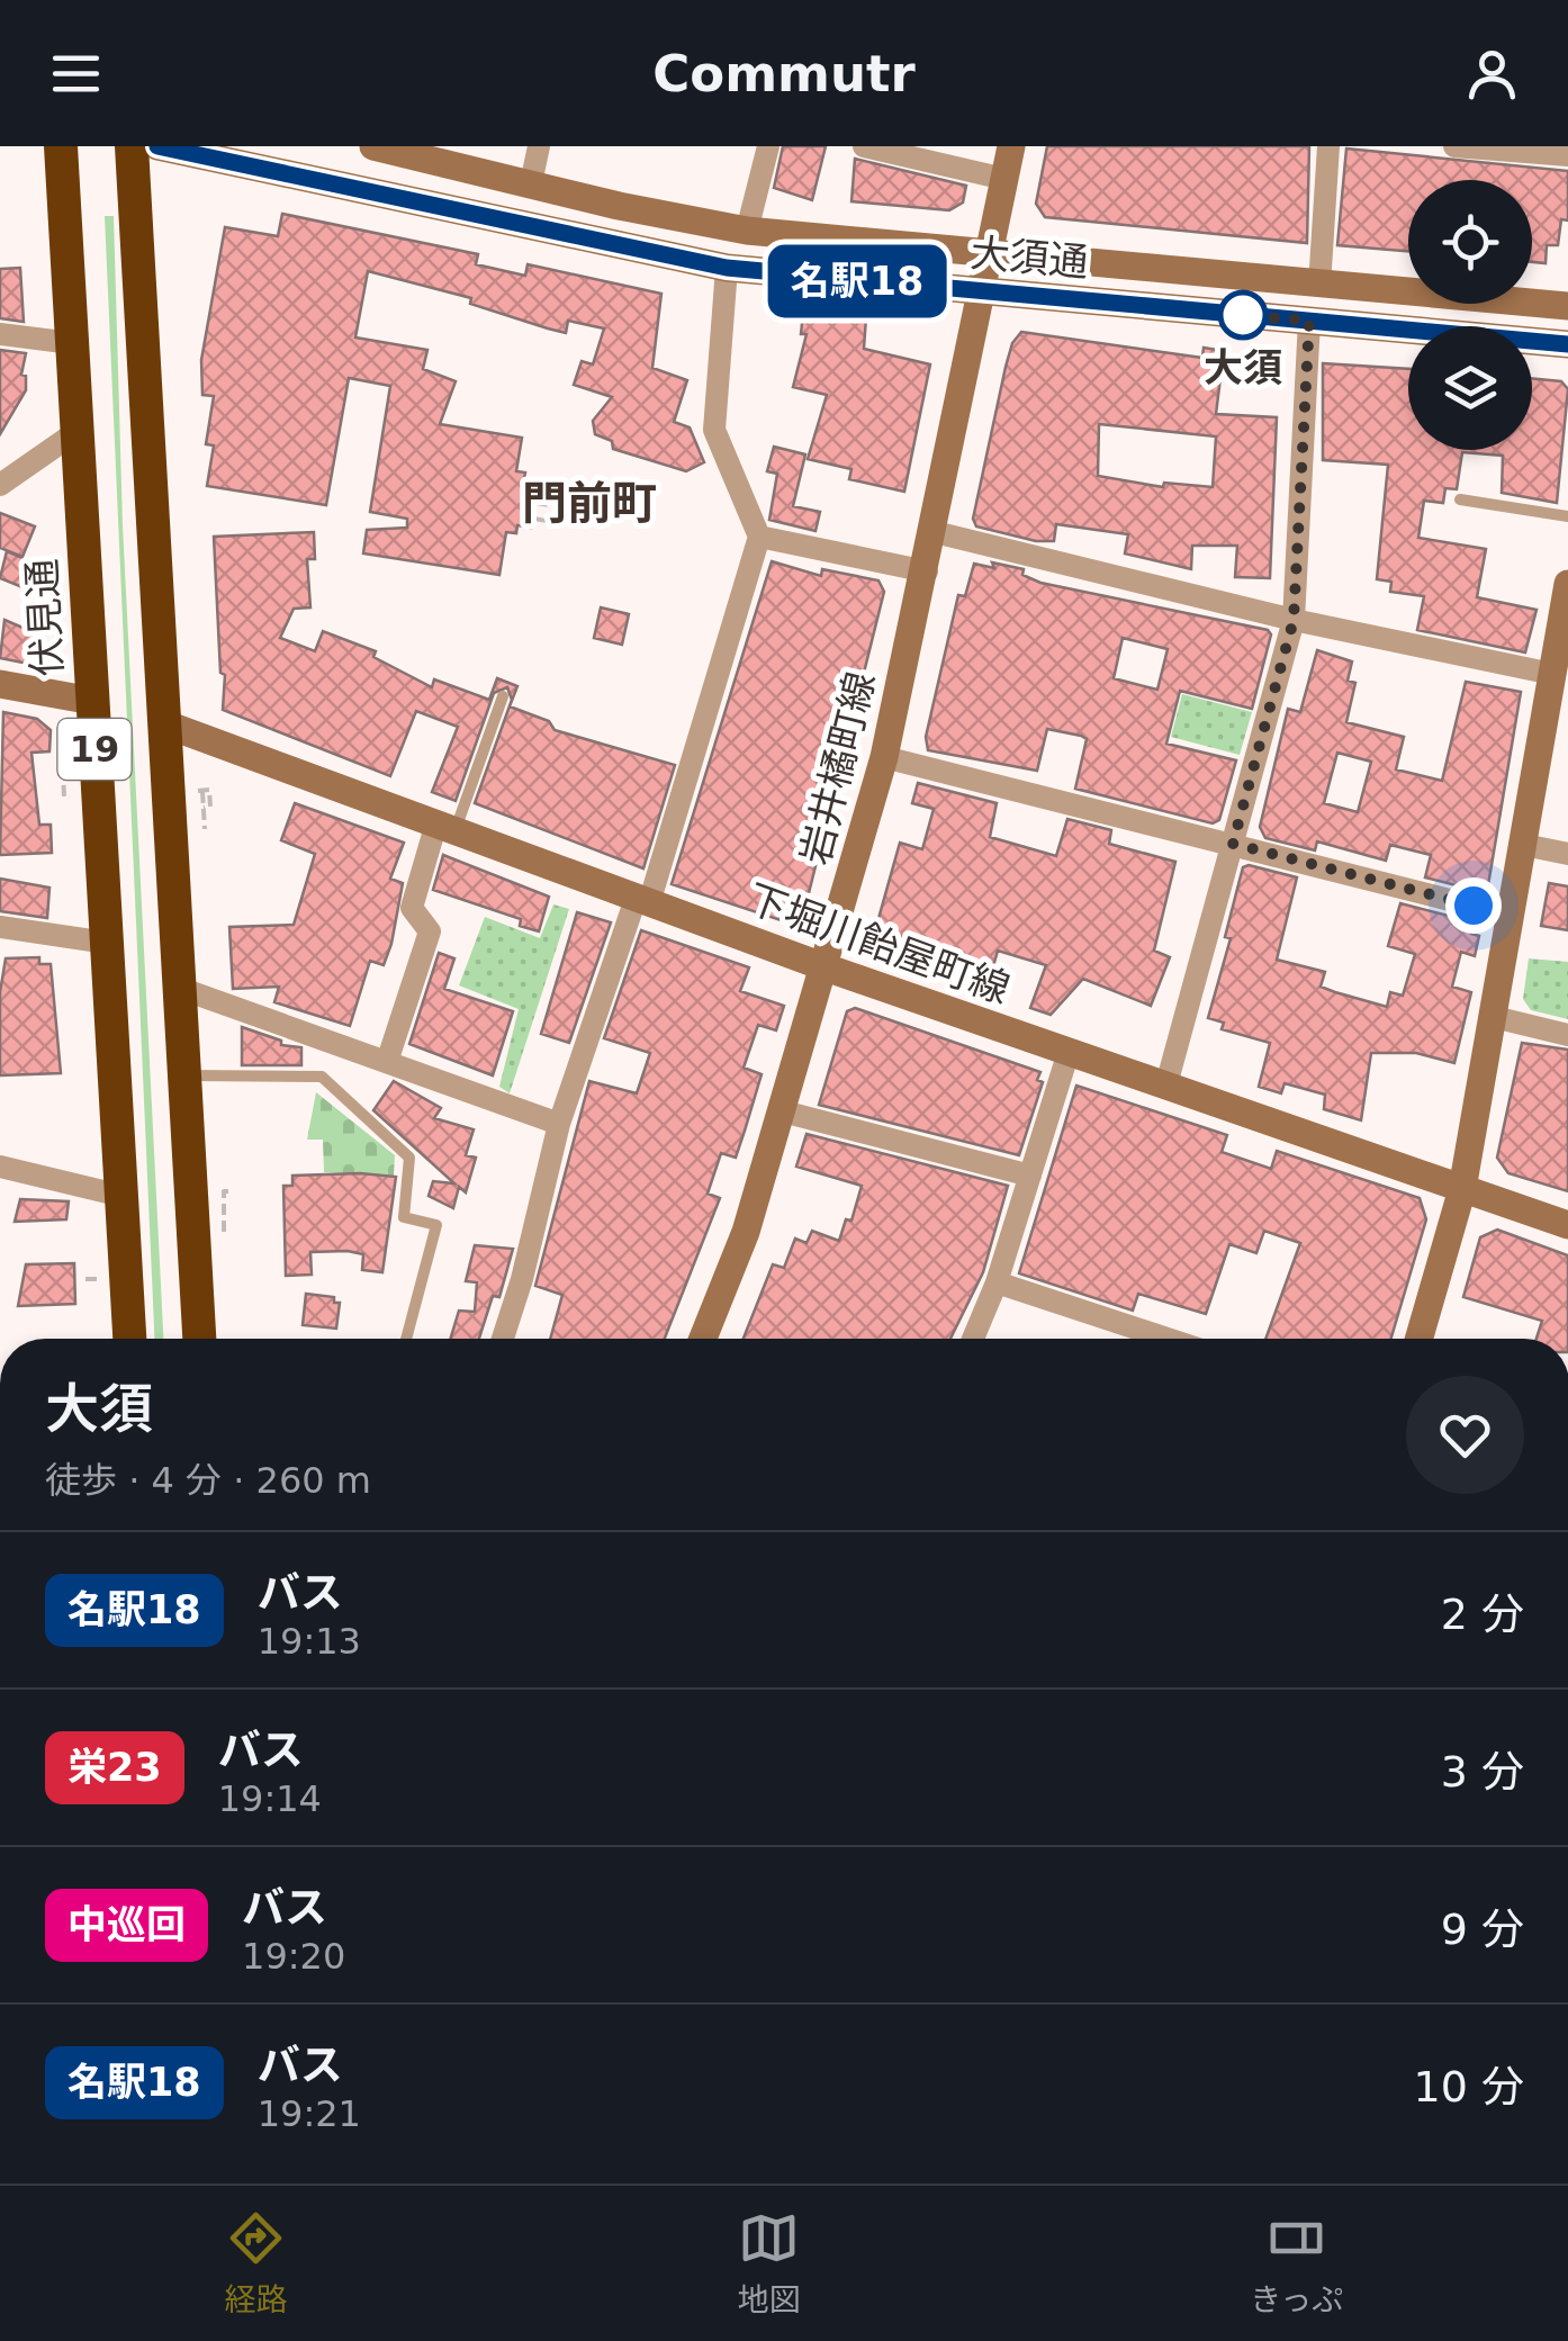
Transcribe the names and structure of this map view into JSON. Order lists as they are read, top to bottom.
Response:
{
  "streets": {
    "highway": ["伏見通", "19"],
    "street": ["大須通", "岩井橘町線", "下堀川飴屋町線"]
  },
  "crossings": [
    ["大須通", "岩井橘町線"],
    ["19", "下堀川飴屋町線"],
    ["岩井橘町線", "下堀川飴屋町線"]
  ],
  "districts": ["門前町"],
  "places": ["大須"],
  "lines": ["bus line 名駅18"],
  "page": {
    "header": "Commutr",
    "on_map": "名駅18",
    "heading": ["大須", "徒歩 · 4 分 · 260 m"],
    "list": [
      {
        "mark": "名駅18",
        "name": "バス",
        "note": "19:13",
        "value": "2 分"
      },
      {
        "mark": "栄23",
        "name": "バス",
        "note": "19:14",
        "value": "3 分"
      },
      {
        "mark": "中巡回",
        "name": "バス",
        "note": "19:20",
        "value": "9 分"
      },
      {
        "mark": "名駅18",
        "name": "バス",
        "note": "19:21",
        "value": "10 分"
      }
    ],
    "tabs": ["経路", "地図", "きっぷ"]
  }
}
